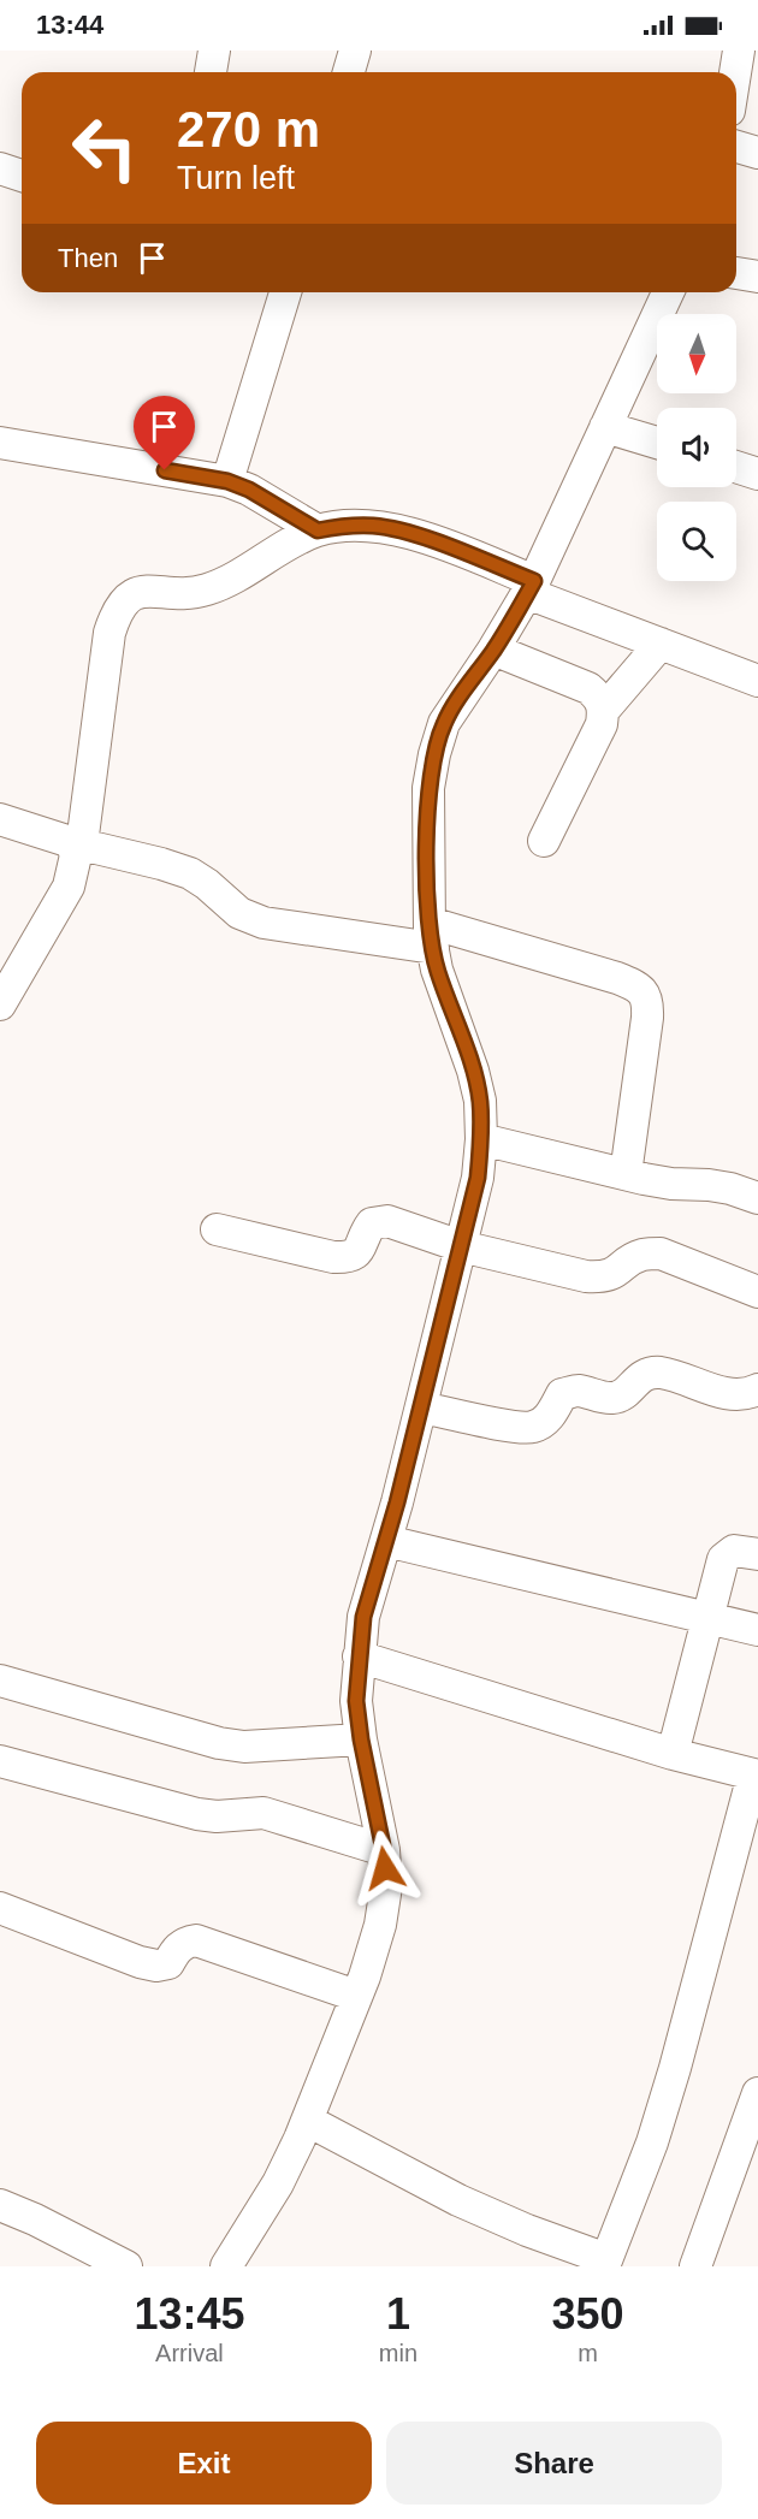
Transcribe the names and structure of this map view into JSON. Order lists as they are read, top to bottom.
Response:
{
  "north": "bottom",
  "page": {
    "status": "13:44",
    "turn": ["270 m", "Turn left"],
    "then": "Then",
    "eta": [
      "13:45",
      "Arrival",
      "1",
      "min",
      "350",
      "m"
    ],
    "buttons": ["Exit", "Share"]
  }
}
